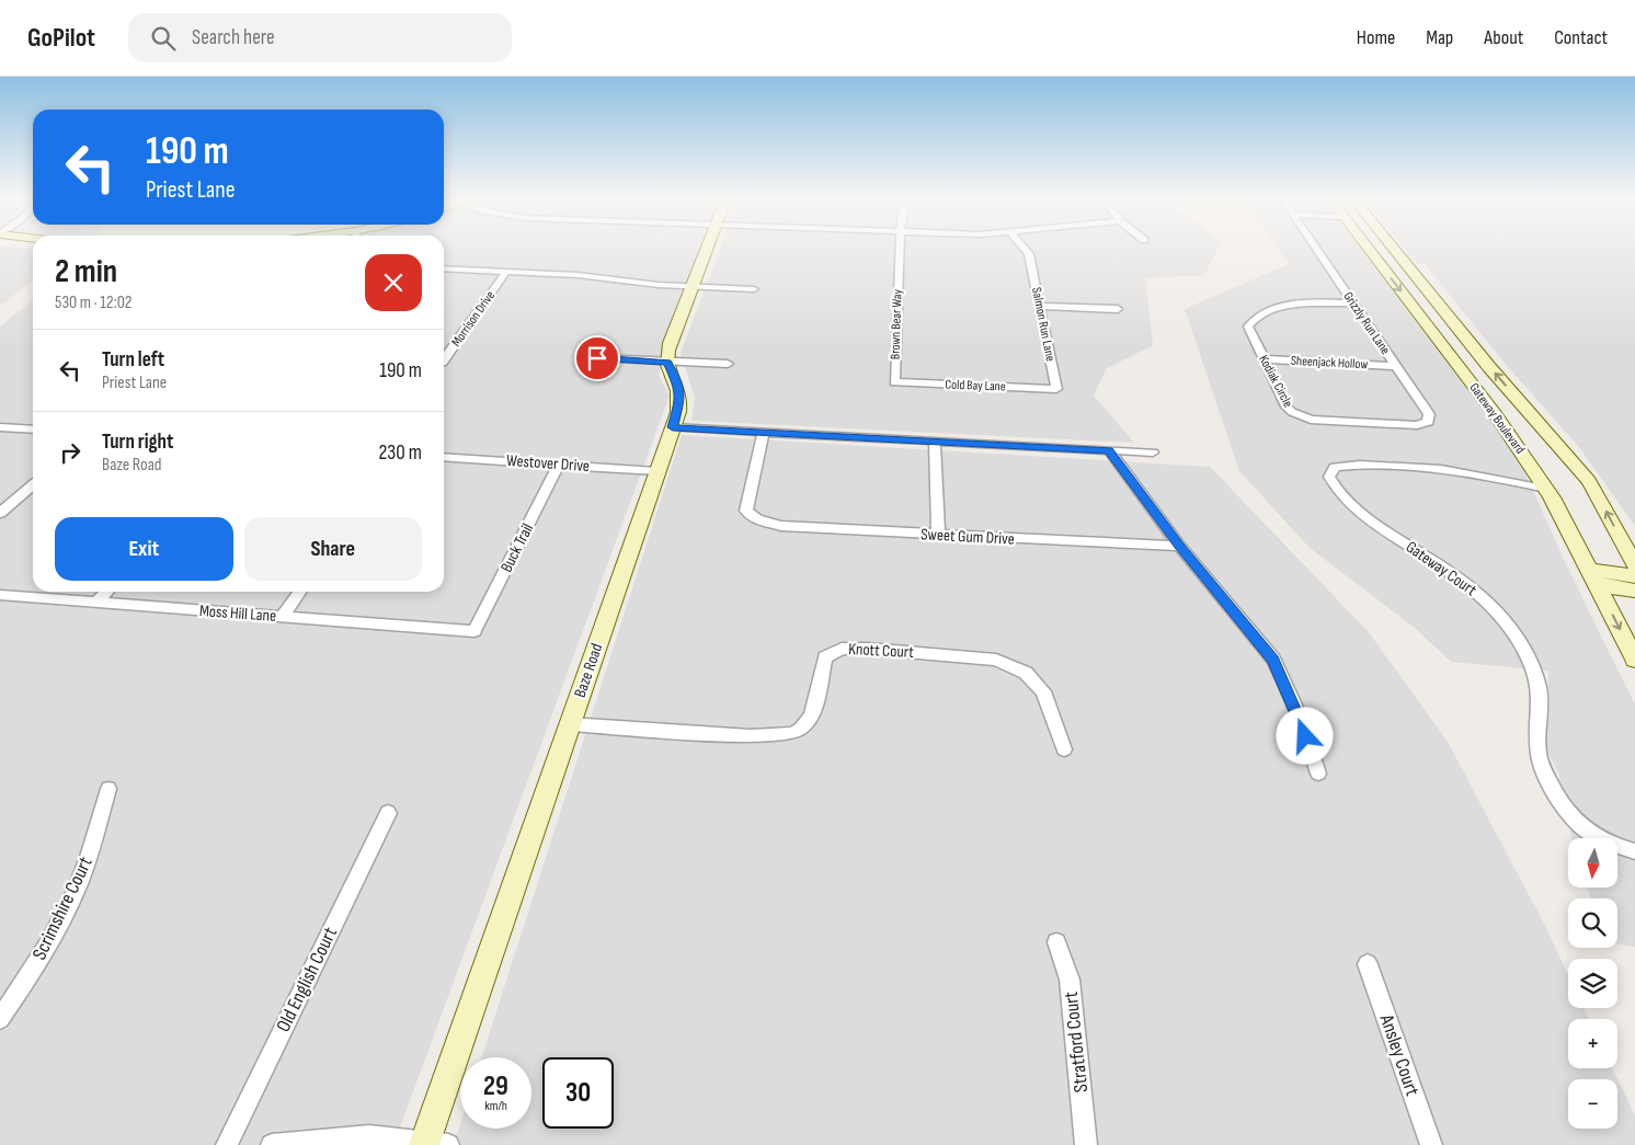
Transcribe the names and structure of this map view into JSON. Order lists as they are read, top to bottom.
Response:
{
  "streets": {
    "street": [
      "Morrison Drive",
      "Grizzly Run Lane",
      "Brown Bear Way",
      "Salmon Run Lane",
      "Sheenjack Hollow",
      "Kodiak Circle",
      "Cold Bay Lane",
      "Gateway Boulevard",
      "Westover Drive",
      "Sweet Gum Drive",
      "Buck Trail",
      "Gateway Court",
      "Moss Hill Lane",
      "Knott Court",
      "Baze Road",
      "Scrimshire Court",
      "Old English Court",
      "Stratford Court",
      "Ansley Court"
    ]
  },
  "crossings": [
    ["Grizzly Run Lane", "Sheenjack Hollow"],
    ["Grizzly Run Lane", "Kodiak Circle"],
    ["Brown Bear Way", "Cold Bay Lane"],
    ["Salmon Run Lane", "Cold Bay Lane"],
    ["Sheenjack Hollow", "Kodiak Circle"],
    ["Gateway Boulevard", "Gateway Court"],
    ["Westover Drive", "Buck Trail"],
    ["Westover Drive", "Baze Road"],
    ["Buck Trail", "Moss Hill Lane"],
    ["Knott Court", "Baze Road"]
  ],
  "north": "bottom",
  "page": {
    "header": "GoPilot",
    "search": "Search here",
    "nav": [
      "Home",
      "Map",
      "About",
      "Contact"
    ],
    "turn": ["190 m", "Priest Lane"],
    "heading": ["2 min", "530 m · 12:02"],
    "list": [
      {
        "name": "Turn left",
        "note": "Priest Lane",
        "value": "190 m"
      },
      {
        "name": "Turn right",
        "note": "Baze Road",
        "value": "230 m"
      }
    ],
    "buttons": ["Exit", "Share"],
    "map_buttons": ["+", "−"],
    "speed": "29 km/h",
    "limit": "30"
  }
}
